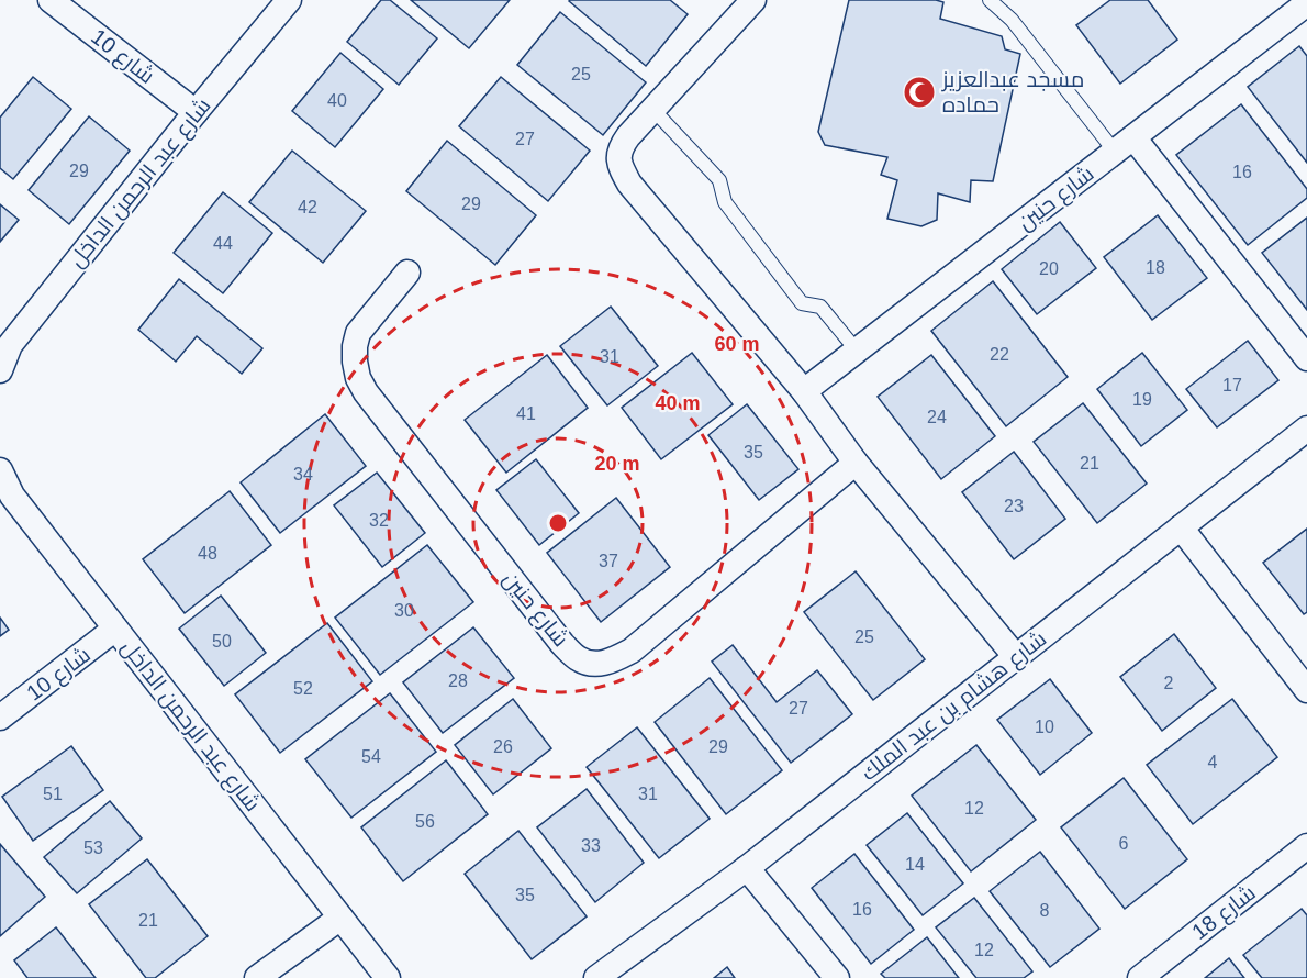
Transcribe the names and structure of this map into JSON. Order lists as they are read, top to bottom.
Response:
{
  "streets": {
    "street": [
      "شارع 10",
      "شارع عبد الرحمن الداخل",
      "شارع حنين",
      "شارع هشام بن عبد الملك",
      "شارع 18"
    ]
  },
  "crossings": [
    ["شارع 10", "شارع عبد الرحمن الداخل"]
  ],
  "places": {
    "mosque": ["مسجد عبدالعزيز حماده"]
  },
  "house_numbers": [
    "25",
    "40",
    "27",
    "29",
    "16",
    "29",
    "42",
    "44",
    "18",
    "20",
    "22",
    "31",
    "17",
    "19",
    "41",
    "24",
    "35",
    "21",
    "34",
    "23",
    "32",
    "48",
    "37",
    "30",
    "25",
    "50",
    "28",
    "2",
    "52",
    "27",
    "10",
    "26",
    "29",
    "54",
    "4",
    "51",
    "31",
    "12",
    "56",
    "6",
    "33",
    "53",
    "14",
    "35",
    "16",
    "8",
    "21",
    "12"
  ],
  "rings": ["60 m", "40 m", "20 m"]
}
